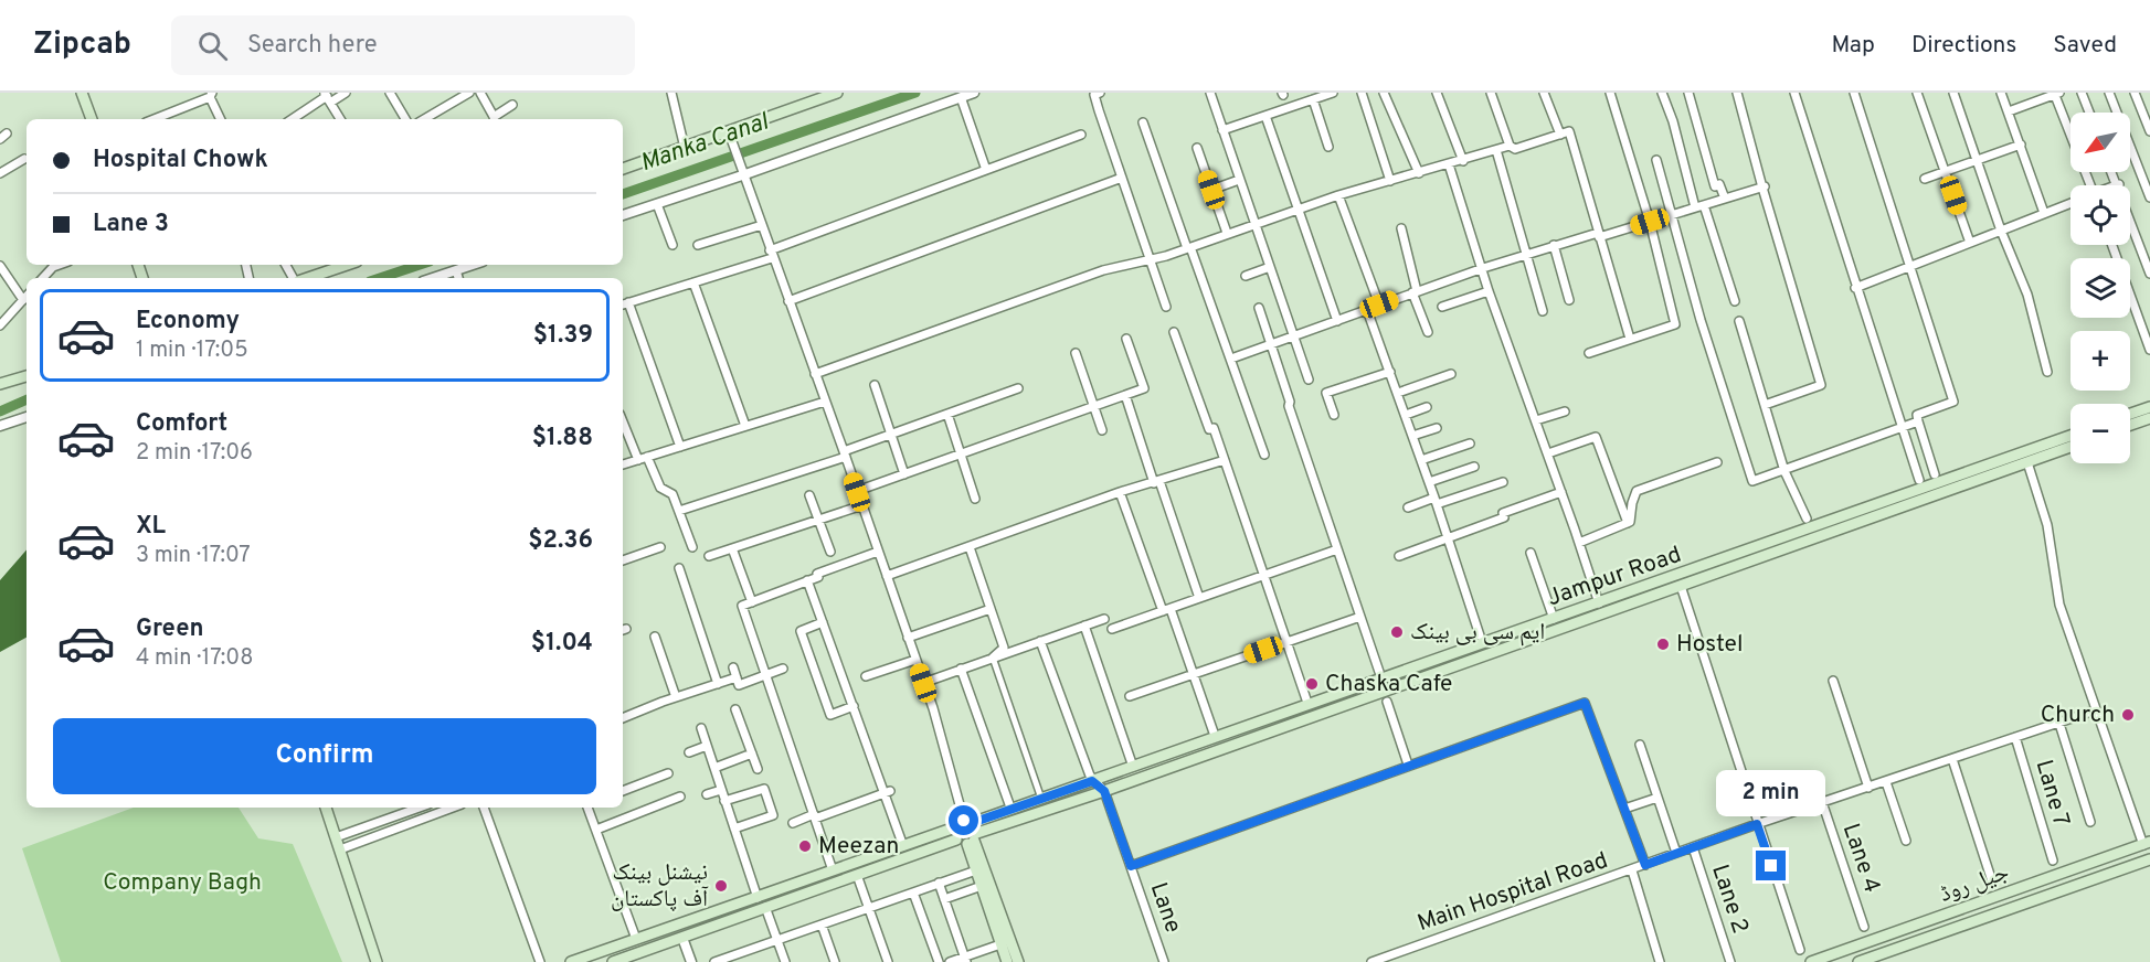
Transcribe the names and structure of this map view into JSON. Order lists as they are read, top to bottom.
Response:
{
  "streets": {
    "main road": ["Jampur Road", "جیل روڈ"],
    "street": [
      "Lane 7",
      "Lane 4",
      "Main Hospital Road",
      "Lane 2",
      "Lane"
    ]
  },
  "crossings": [
    ["Jampur Road", "Lane"],
    ["Lane 7", "Main Hospital Road"],
    ["Lane 4", "Main Hospital Road"],
    ["Main Hospital Road", "Lane 2"]
  ],
  "water": ["Manka Canal"],
  "parks": ["Company Bagh"],
  "places": [
    "ایم سی بی بینک",
    "Hostel",
    "Chaska Cafe",
    "Church",
    "Meezan",
    "نیشنل بینک آف پاکستان"
  ],
  "north": "bottom left",
  "page": {
    "header": "Zipcab",
    "search": "Search here",
    "nav": ["Map", "Directions", "Saved"],
    "map_buttons": ["+", "−"],
    "banner": ["Hospital Chowk", "Lane 3"],
    "list": [
      {
        "name": "Economy",
        "note": "1 min · 17:05",
        "value": "$1.39"
      },
      {
        "name": "Comfort",
        "note": "2 min · 17:06",
        "value": "$1.88"
      },
      {
        "name": "XL",
        "note": "3 min · 17:07",
        "value": "$2.36"
      },
      {
        "name": "Green",
        "note": "4 min · 17:08",
        "value": "$1.04"
      }
    ],
    "buttons": "Confirm",
    "bubble": "2 min"
  }
}
